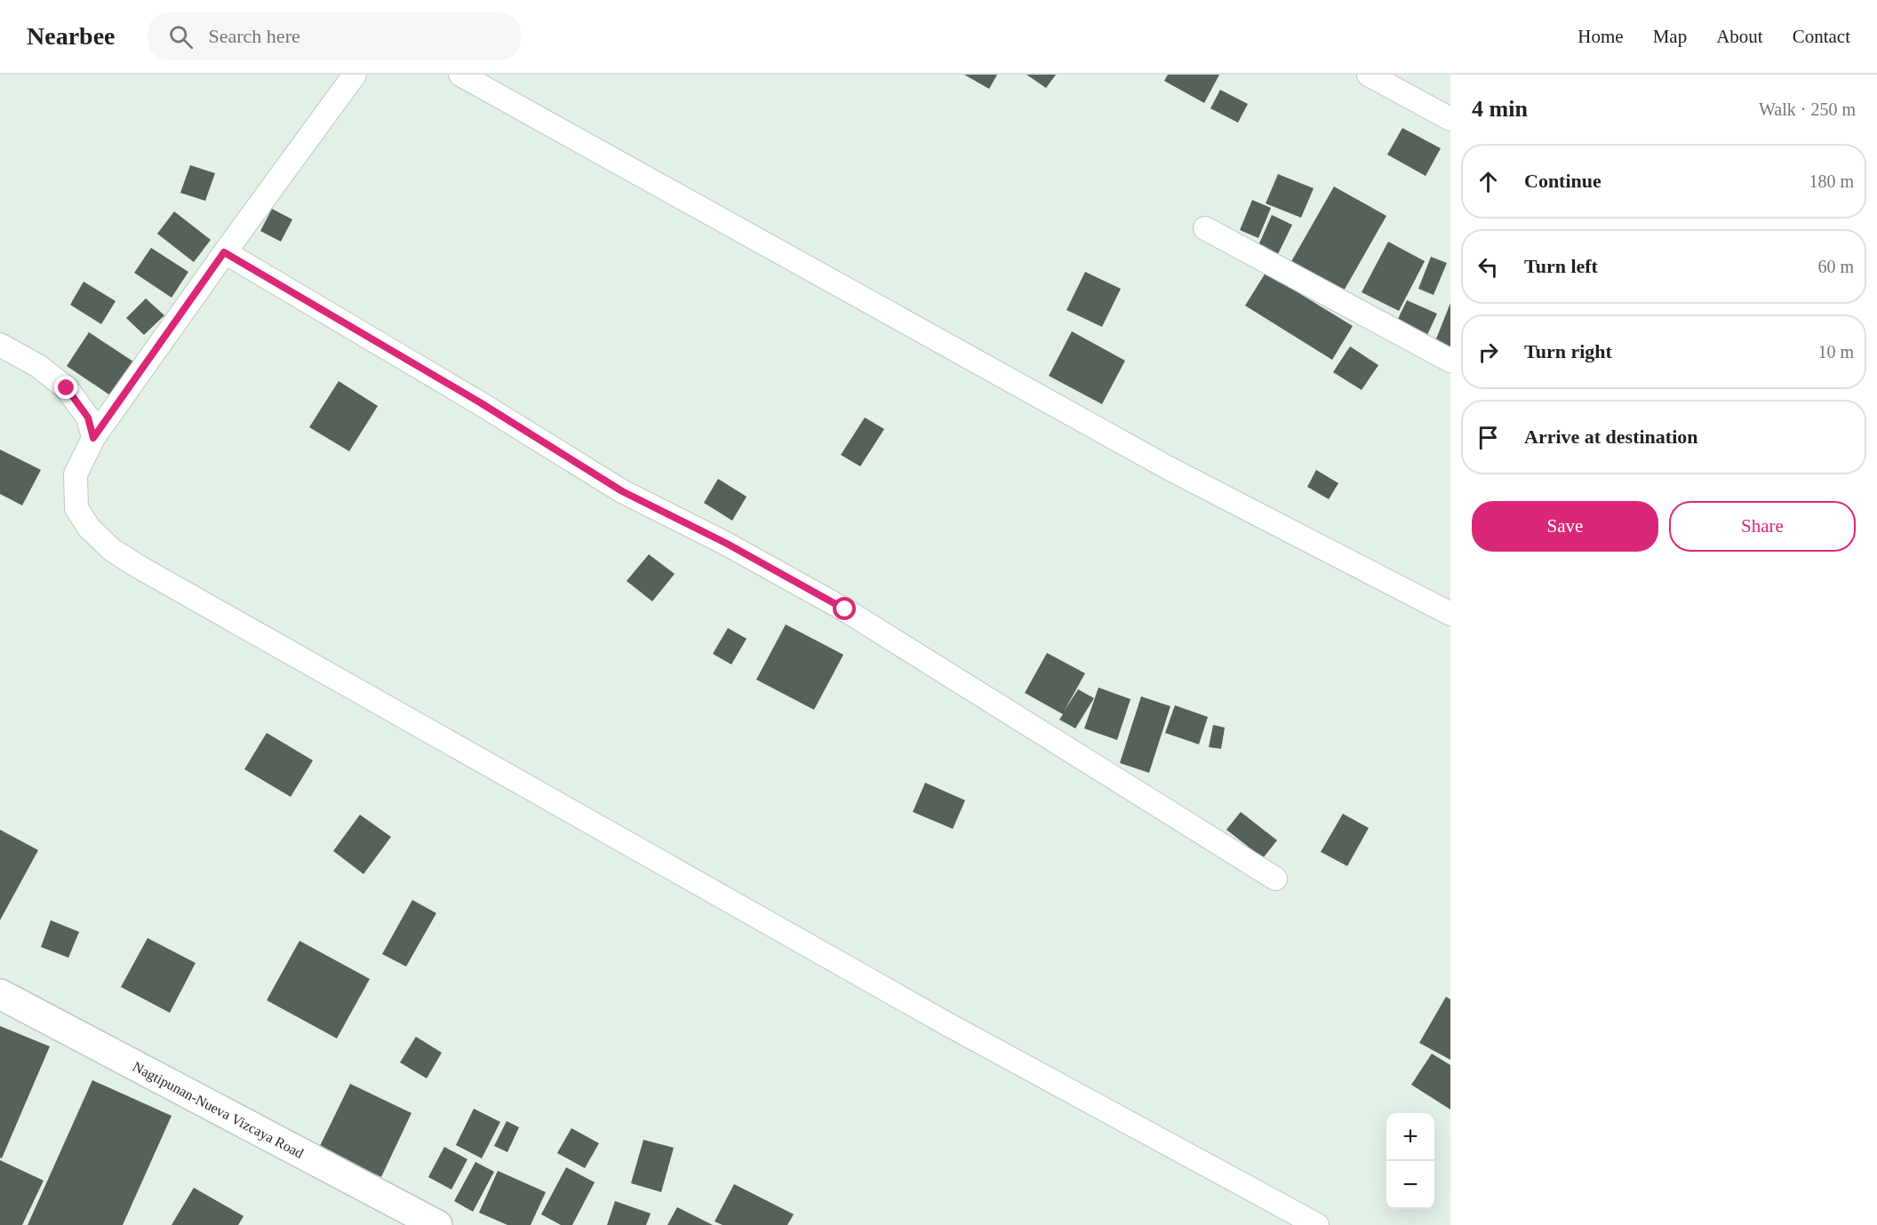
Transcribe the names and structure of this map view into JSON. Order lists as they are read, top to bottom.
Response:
{
  "streets": {
    "main road": ["Nagtipunan-Nueva Vizcaya Road"]
  },
  "page": {
    "header": "Nearbee",
    "search": "Search here",
    "nav": [
      "Home",
      "Map",
      "About",
      "Contact"
    ],
    "heading": ["4 min", "Walk · 250 m"],
    "list": [
      ["Continue", "180 m"],
      ["Turn left", "60 m"],
      ["Turn right", "10 m"],
      "Arrive at destination"
    ],
    "buttons": ["Save", "Share"],
    "map_buttons": ["+", "−"]
  }
}
